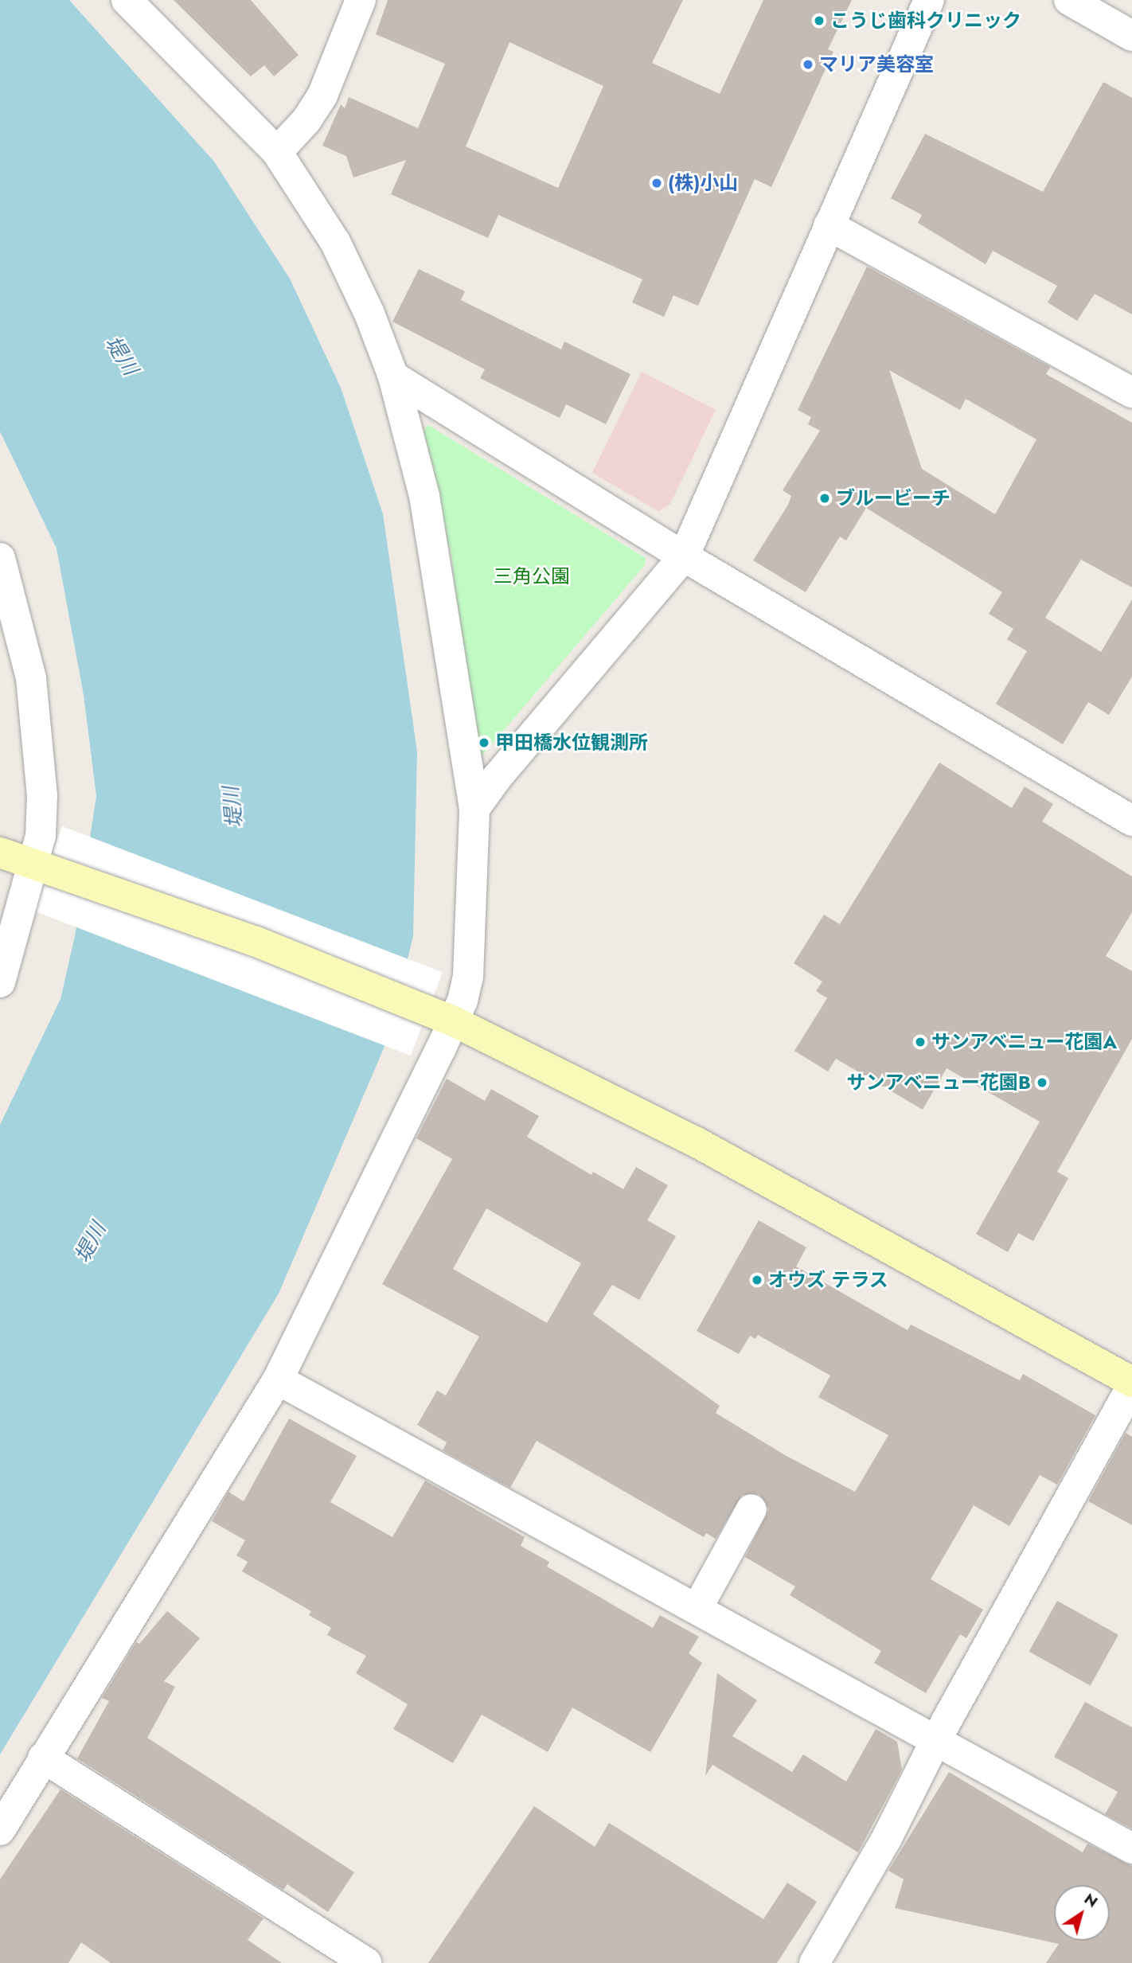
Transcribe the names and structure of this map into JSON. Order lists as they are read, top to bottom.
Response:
{
  "water": ["堤川"],
  "parks": ["三角公園"],
  "places": [
    "こうじ歯科クリニック",
    "マリア美容室",
    "(株)小山",
    "ブルービーチ",
    "甲田橋水位観測所",
    "サンアベニュー花園A",
    "サンアベニュー花園B",
    "オウズ テラス"
  ],
  "north": "top right"
}
